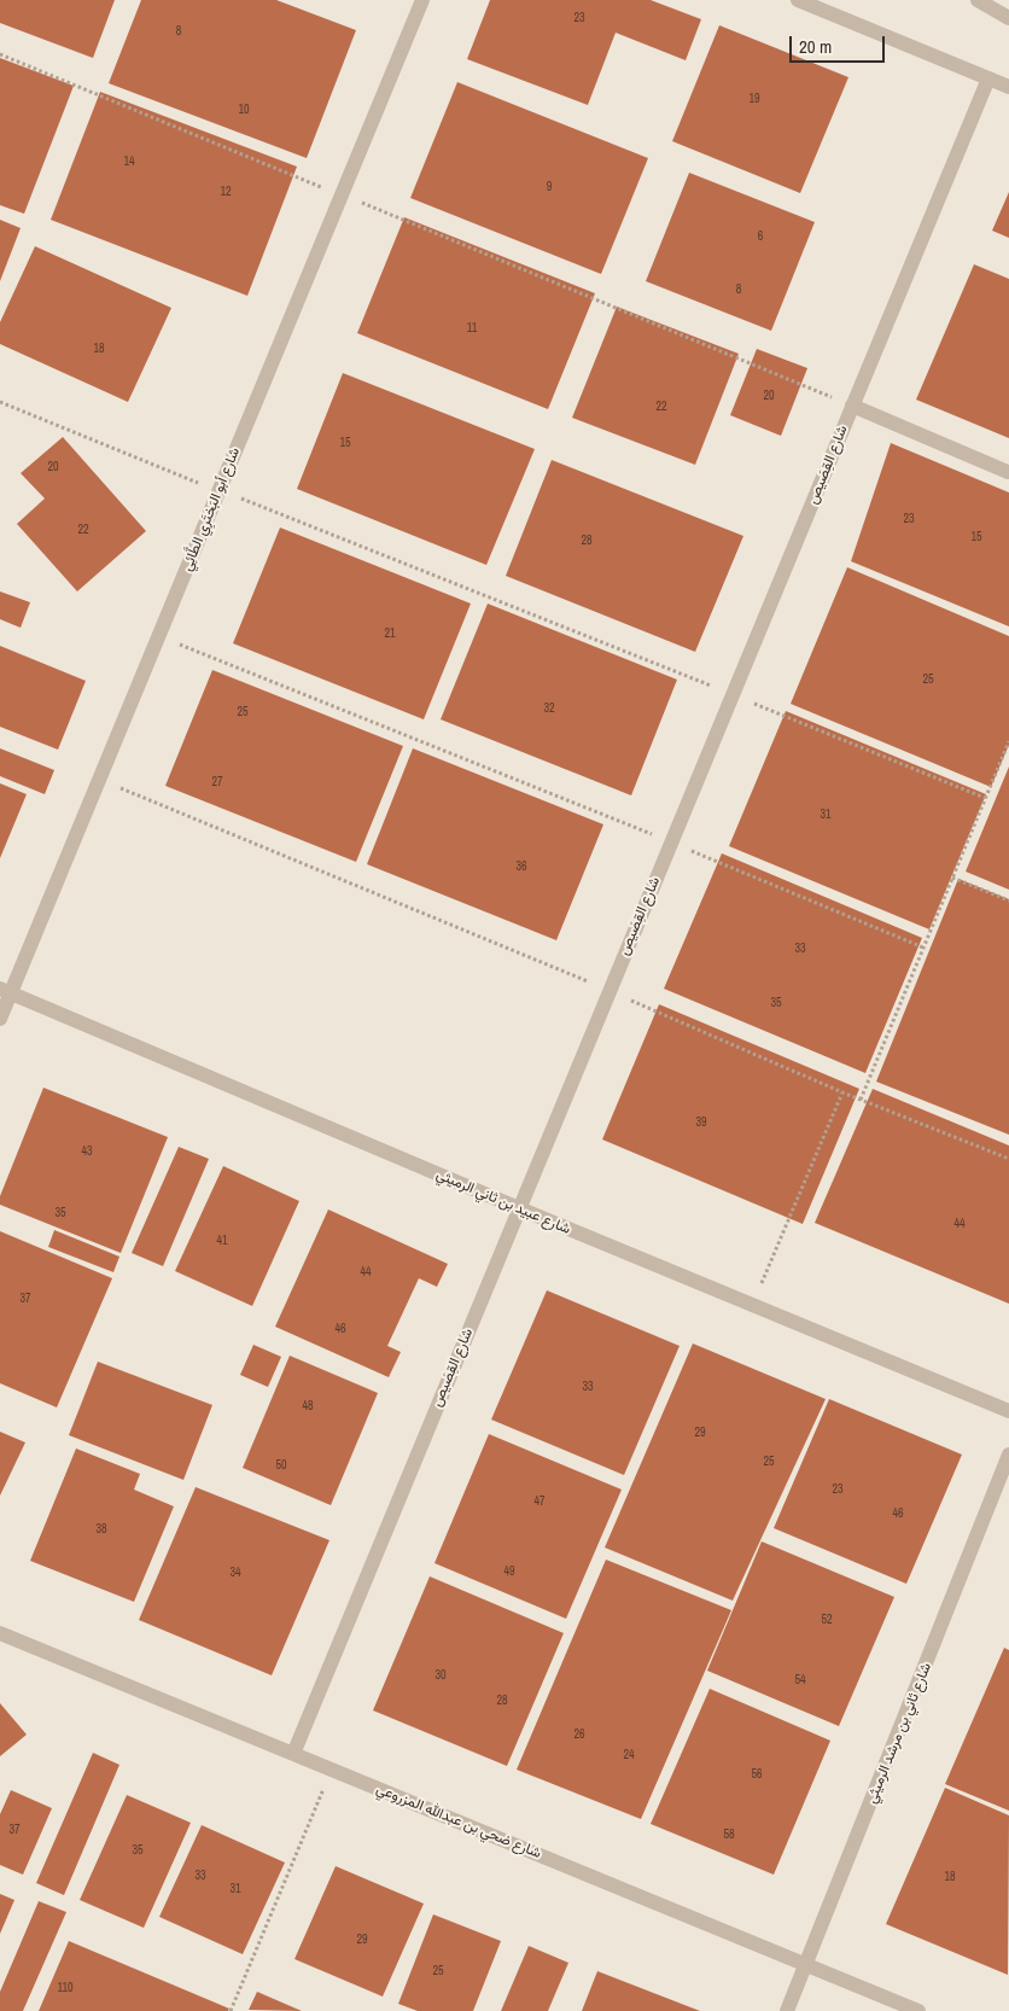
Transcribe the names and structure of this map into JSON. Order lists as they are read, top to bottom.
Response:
{
  "streets": {
    "street": [
      "شارع القِصَيص",
      "شارع أبو البَختَرِي الطَّائِي",
      "شارع عبيد بن ثاني الرميثي",
      "شارع ثاني بن مرشد الرميثي",
      "شارع ضحي بن عبدالله المزروعي"
    ]
  },
  "crossings": [
    ["شارع القِصَيص", "شارع عبيد بن ثاني الرميثي"],
    ["شارع القِصَيص", "شارع ضحي بن عبدالله المزروعي"],
    ["شارع أبو البَختَرِي الطَّائِي", "شارع عبيد بن ثاني الرميثي"],
    ["شارع ثاني بن مرشد الرميثي", "شارع ضحي بن عبدالله المزروعي"]
  ],
  "house_numbers": [
    "23",
    "8",
    "19",
    "10",
    "14",
    "9",
    "12",
    "6",
    "8",
    "11",
    "18",
    "20",
    "22",
    "15",
    "20",
    "23",
    "22",
    "15",
    "28",
    "21",
    "25",
    "32",
    "25",
    "27",
    "31",
    "36",
    "33",
    "35",
    "39",
    "43",
    "35",
    "44",
    "41",
    "44",
    "37",
    "46",
    "33",
    "48",
    "29",
    "25",
    "50",
    "23",
    "47",
    "46",
    "38",
    "49",
    "34",
    "52",
    "30",
    "54",
    "28",
    "26",
    "24",
    "56",
    "37",
    "58",
    "35",
    "33",
    "18",
    "31",
    "29",
    "25",
    "110"
  ],
  "scale_bar": "20 m"
}
